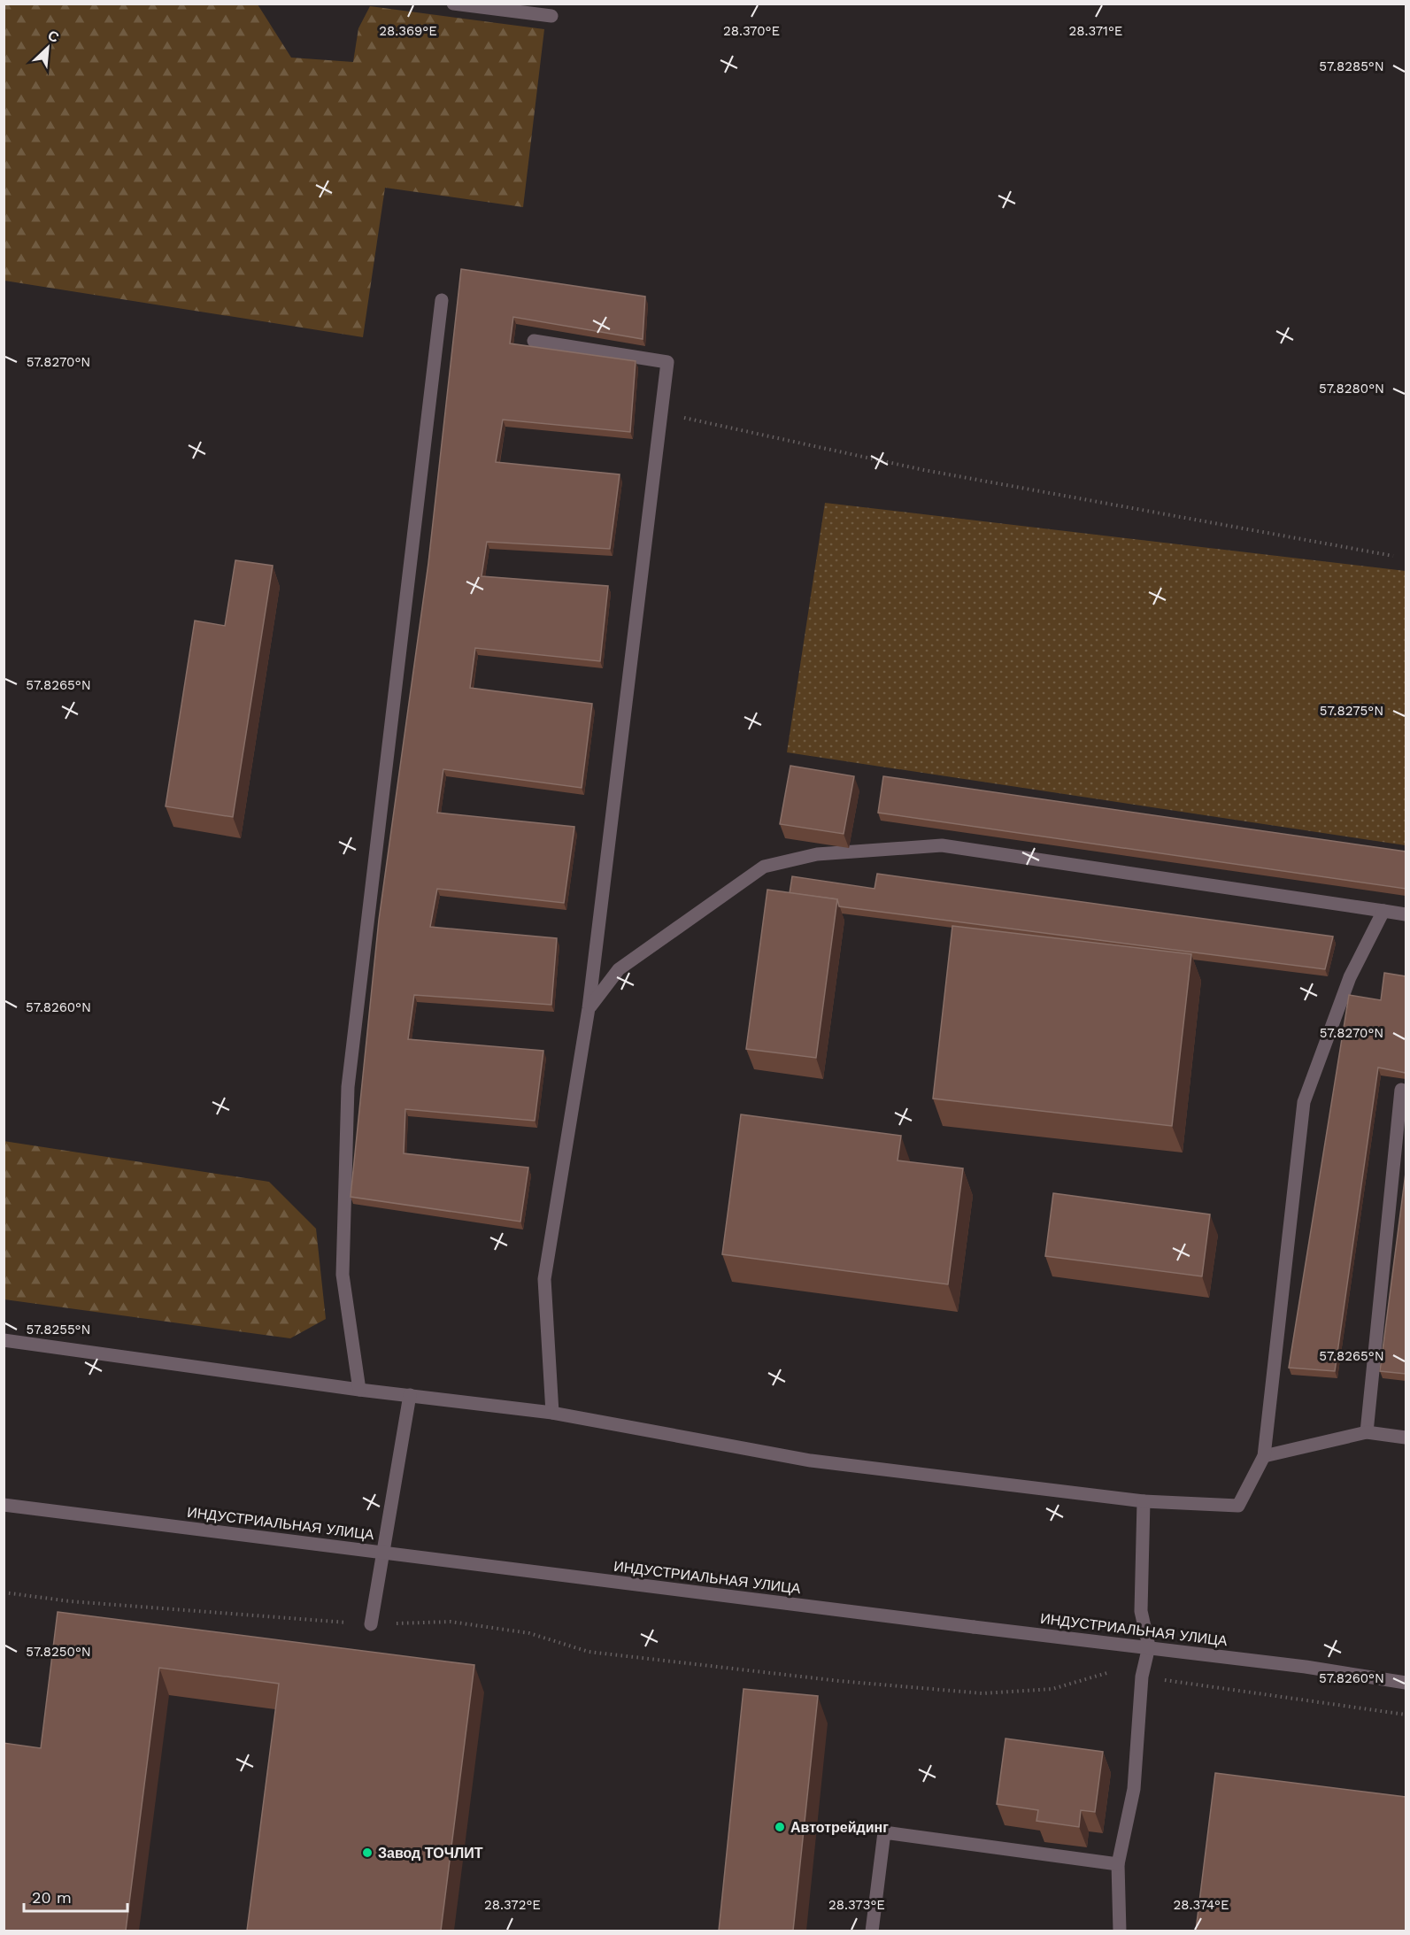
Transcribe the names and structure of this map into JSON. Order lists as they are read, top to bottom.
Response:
{
  "streets": {
    "street": ["ИНДУСТРИАЛЬНАЯ УЛИЦА"]
  },
  "places": ["Автотрейдинг", "Завод ТОЧЛИТ"],
  "scale_bar": "20 m",
  "north": "top right",
  "coordinates": [
    "28.369°E",
    "28.370°E",
    "28.371°E",
    "57.8285°N",
    "57.8270°N",
    "57.8280°N",
    "57.8265°N",
    "57.8275°N",
    "57.8260°N",
    "57.8255°N",
    "57.8250°N",
    "28.372°E",
    "28.373°E",
    "28.374°E"
  ]
}
